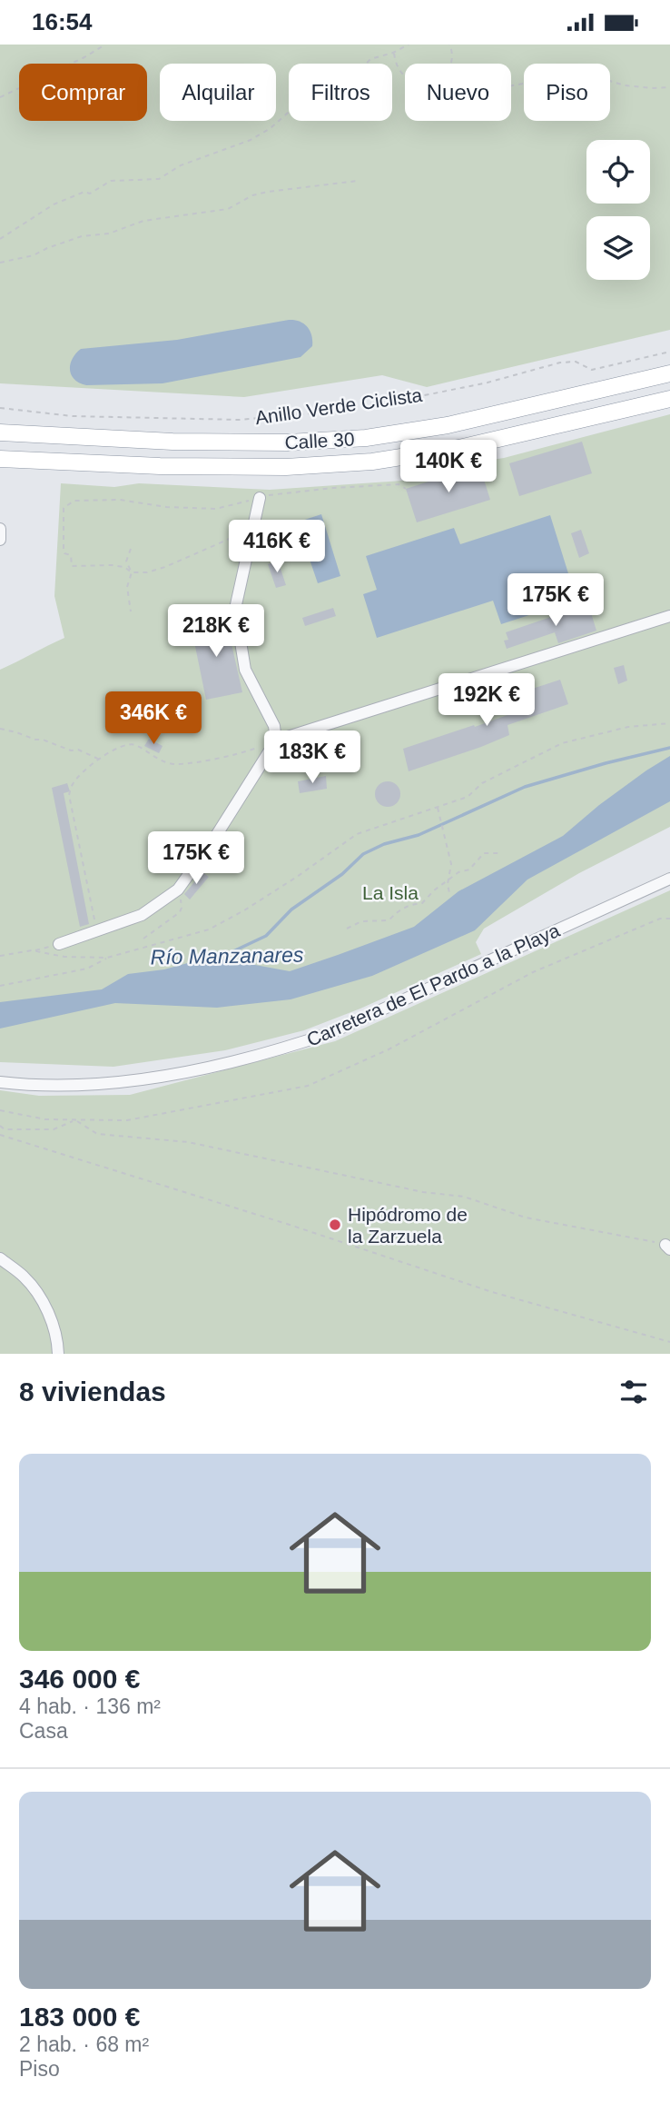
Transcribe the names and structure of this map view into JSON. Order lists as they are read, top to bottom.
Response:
{
  "streets": {
    "highway": ["Calle 30"],
    "street": ["Carretera de El Pardo a la Playa"],
    "path": ["Anillo Verde Ciclista"]
  },
  "water": ["Río Manzanares"],
  "parks": ["La Isla"],
  "places": ["Hipódromo de la Zarzuela"],
  "page": {
    "status": "16:54",
    "chip": [
      "Comprar",
      "Alquilar",
      "Filtros",
      "Nuevo",
      "Piso"
    ],
    "price": [
      "140K €",
      "416K €",
      "175K €",
      "218K €",
      "192K €",
      "346K €",
      "183K €",
      "175K €"
    ],
    "heading": "8 viviendas",
    "list": [
      {
        "name": "346 000 €",
        "note": "4 hab. · 136 m² · Casa"
      },
      {
        "name": "183 000 €",
        "note": "2 hab. · 68 m² · Piso"
      }
    ]
  }
}
